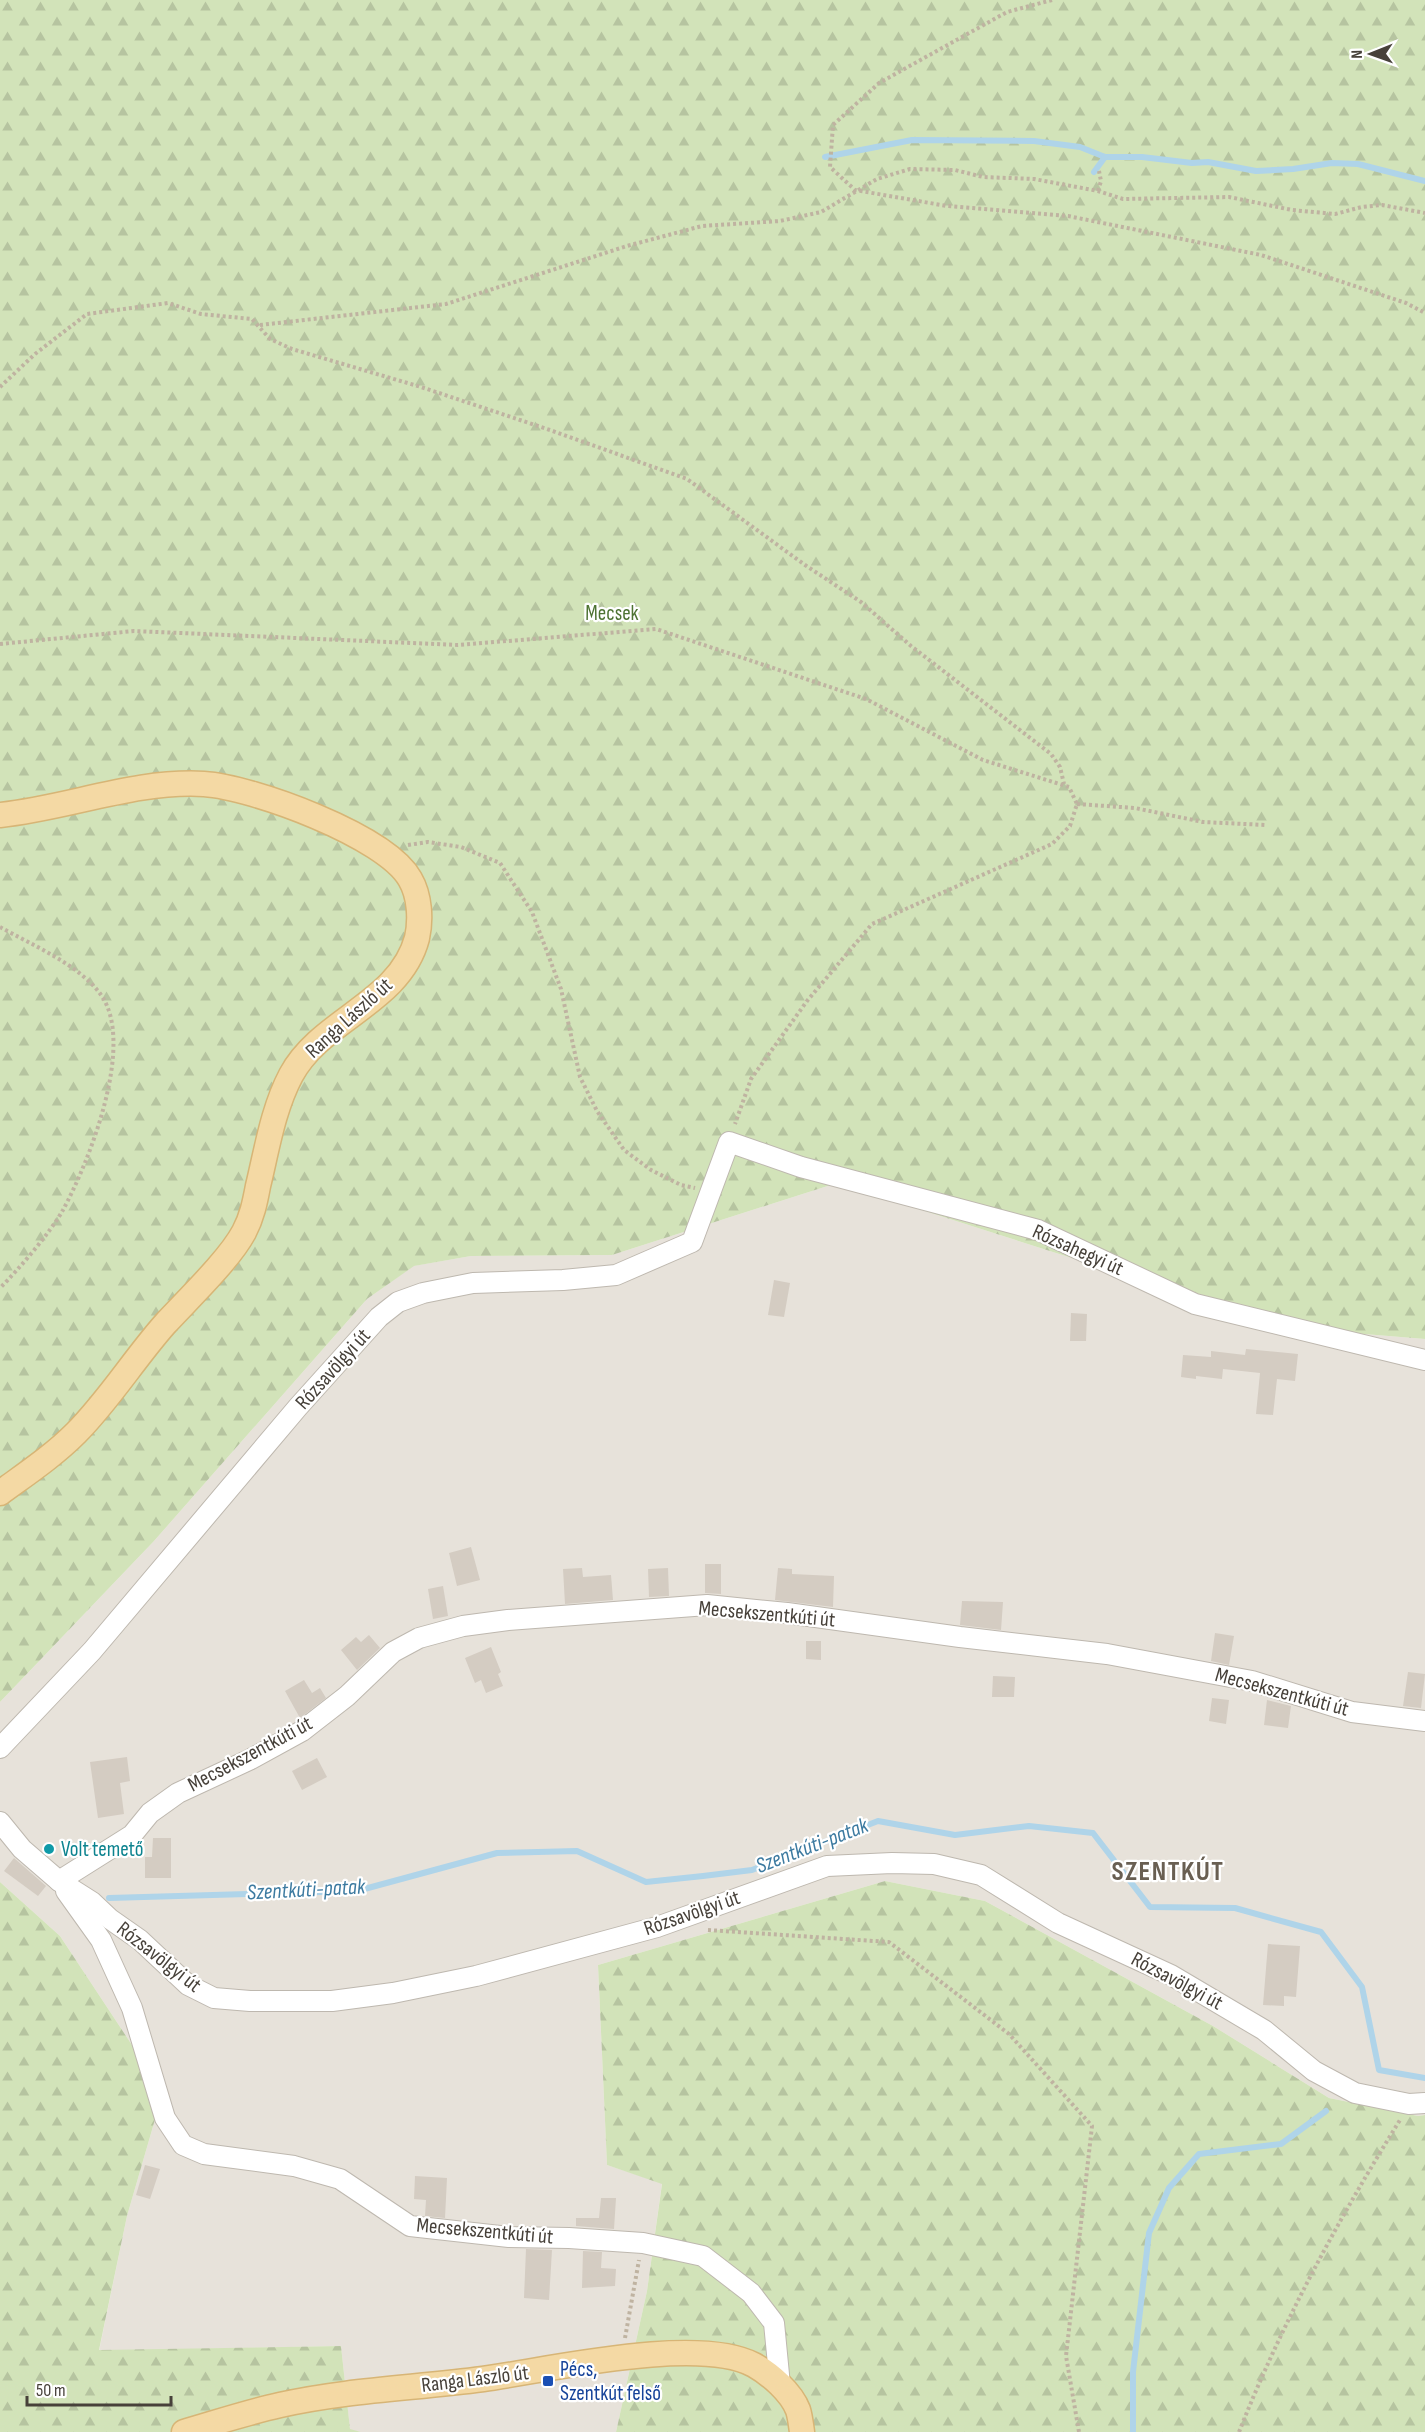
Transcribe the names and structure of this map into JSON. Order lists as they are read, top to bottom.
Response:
{
  "streets": {
    "main road": ["Ranga László út"],
    "street": ["Rózsahegyi út", "Rózsavölgyi út", "Mecsekszentkúti út"]
  },
  "crossings": [
    ["Ranga László út", "Mecsekszentkúti út"],
    ["Rózsahegyi út", "Rózsavölgyi út"],
    ["Rózsavölgyi út", "Mecsekszentkúti út"]
  ],
  "districts": ["SZENTKÚT"],
  "water": ["Szentkúti-patak"],
  "parks": ["Mecsek"],
  "places": {
    "other": ["Volt temető"],
    "transit": ["Pécs, Szentkút felső"]
  },
  "scale_bar": "50 m",
  "north": "left"
}
